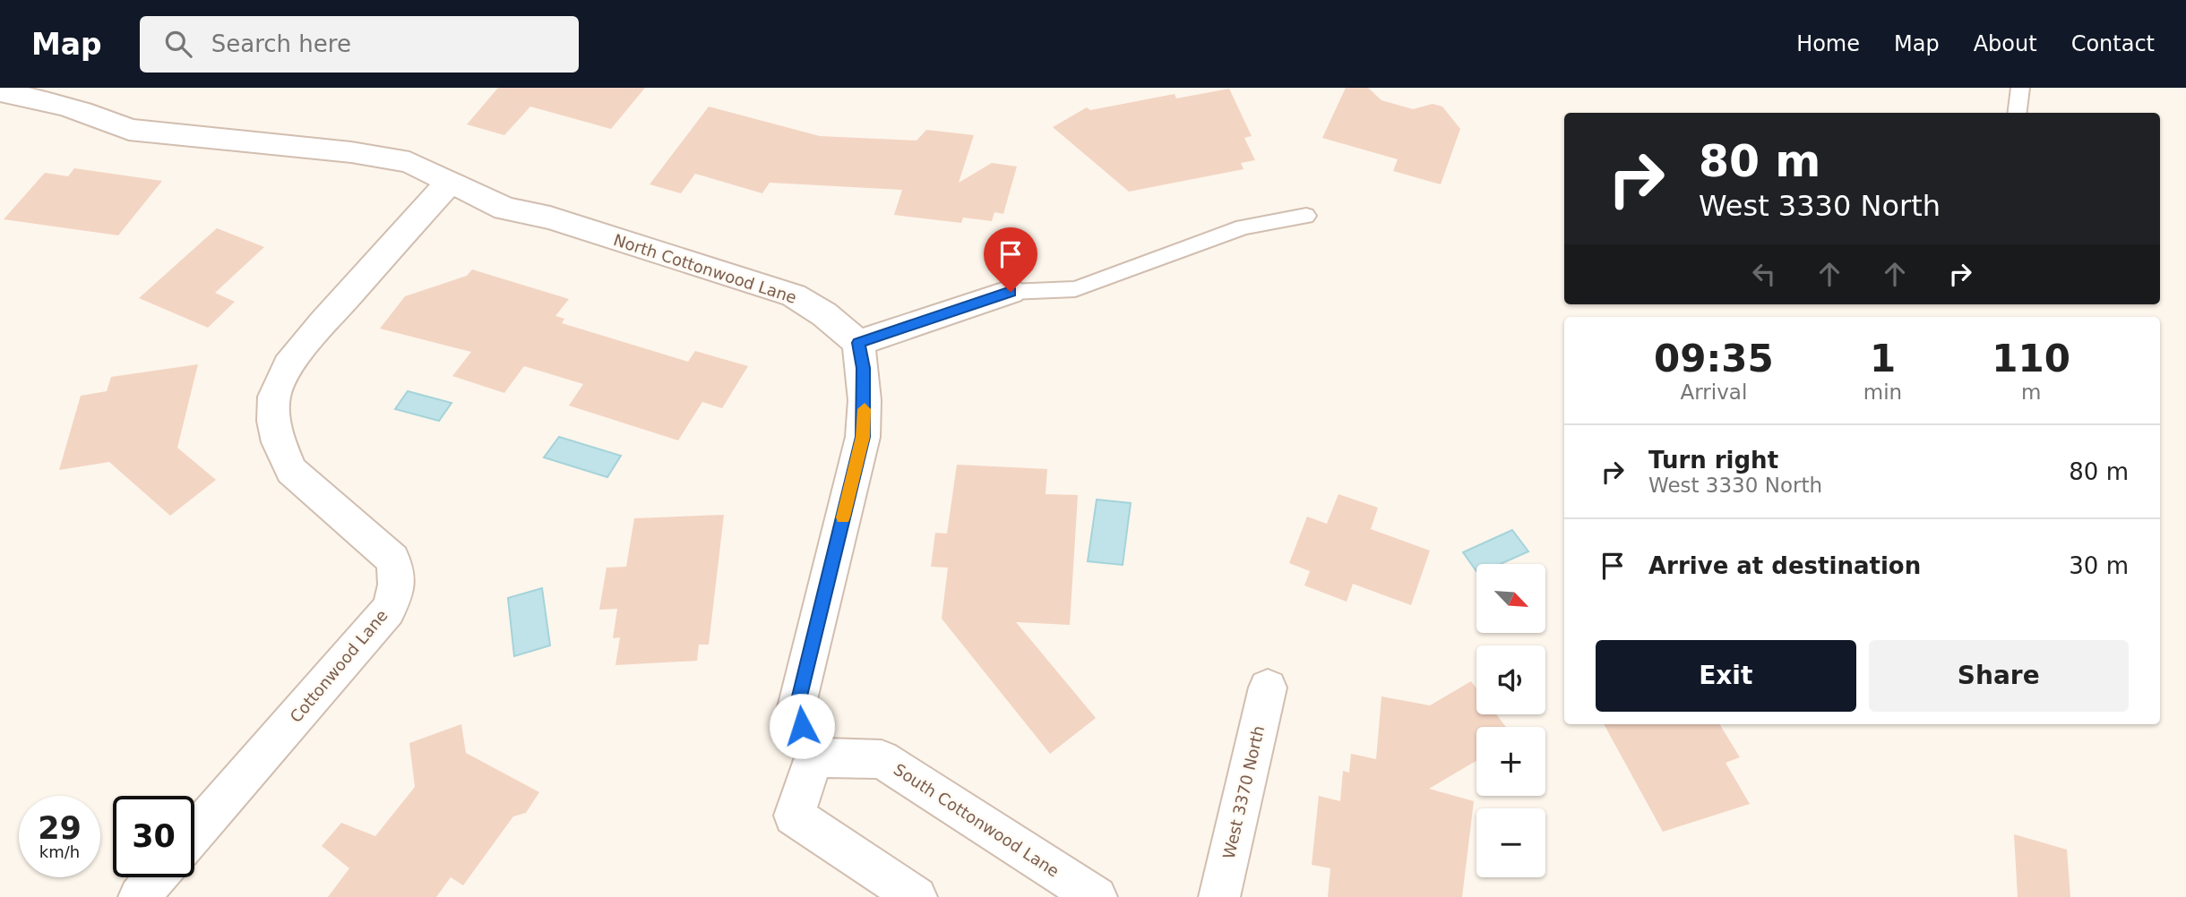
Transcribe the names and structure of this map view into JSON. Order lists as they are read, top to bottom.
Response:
{
  "streets": {
    "street": [
      "North Cottonwood Lane",
      "Cottonwood Lane",
      "West 3370 North",
      "South Cottonwood Lane"
    ]
  },
  "crossings": [
    ["North Cottonwood Lane", "Cottonwood Lane"]
  ],
  "north": "bottom right",
  "page": {
    "header": "Map",
    "search": "Search here",
    "nav": [
      "Home",
      "Map",
      "About",
      "Contact"
    ],
    "turn": ["80 m", "West 3330 North"],
    "eta": [
      "09:35",
      "Arrival",
      "1",
      "min",
      "110",
      "m"
    ],
    "list": [
      {
        "name": "Turn right",
        "note": "West 3330 North",
        "value": "80 m"
      },
      {
        "name": "Arrive at destination",
        "value": "30 m"
      }
    ],
    "map_buttons": ["+", "−"],
    "buttons": ["Exit", "Share"],
    "speed": "29 km/h",
    "limit": "30"
  }
}
